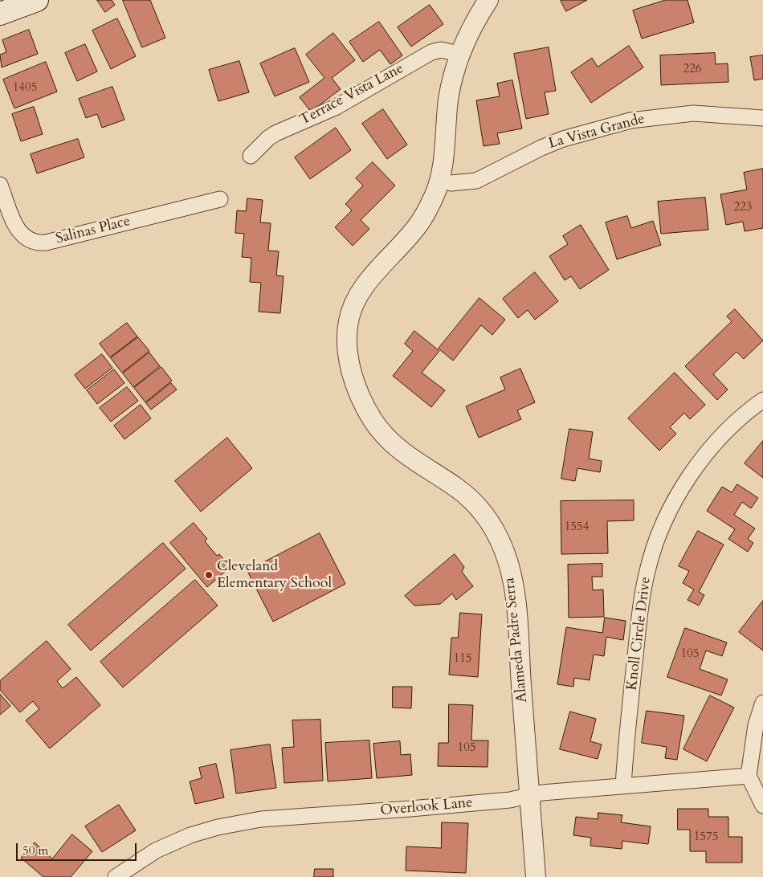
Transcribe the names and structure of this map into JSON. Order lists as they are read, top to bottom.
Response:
{
  "streets": {
    "street": [
      "Terrace Vista Lane",
      "La Vista Grande",
      "Salinas Place",
      "Knoll Circle Drive",
      "Alameda Padre Serra",
      "Overlook Lane"
    ]
  },
  "crossings": [
    ["Terrace Vista Lane", "Alameda Padre Serra"],
    ["La Vista Grande", "Alameda Padre Serra"],
    ["Knoll Circle Drive", "Overlook Lane"],
    ["Alameda Padre Serra", "Overlook Lane"]
  ],
  "places": ["Cleveland Elementary School"],
  "house_numbers": [
    "226",
    "1405",
    "223",
    "1554",
    "105",
    "115",
    "105",
    "1575"
  ],
  "scale_bar": "50 m"
}
